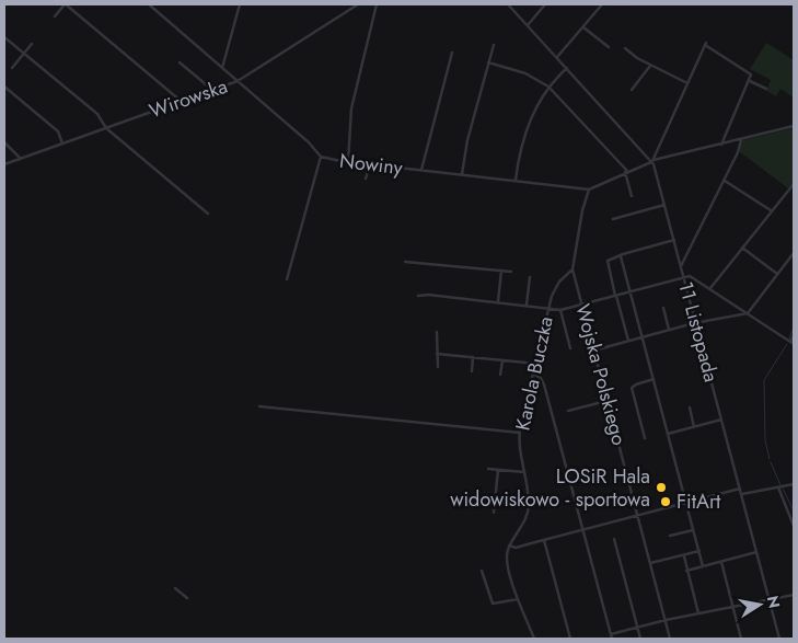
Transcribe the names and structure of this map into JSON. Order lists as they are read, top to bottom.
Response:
{
  "streets": {
    "street": [
      "Wirowska",
      "Nowiny",
      "11 Listopada",
      "Karola Buczka",
      "Wojska Polskiego"
    ]
  },
  "crossings": [
    ["Wirowska", "Nowiny"],
    ["Karola Buczka", "Wojska Polskiego"]
  ],
  "places": ["LOSiR Hala widowiskowo - sportowa", "FitArt"],
  "north": "right"
}
